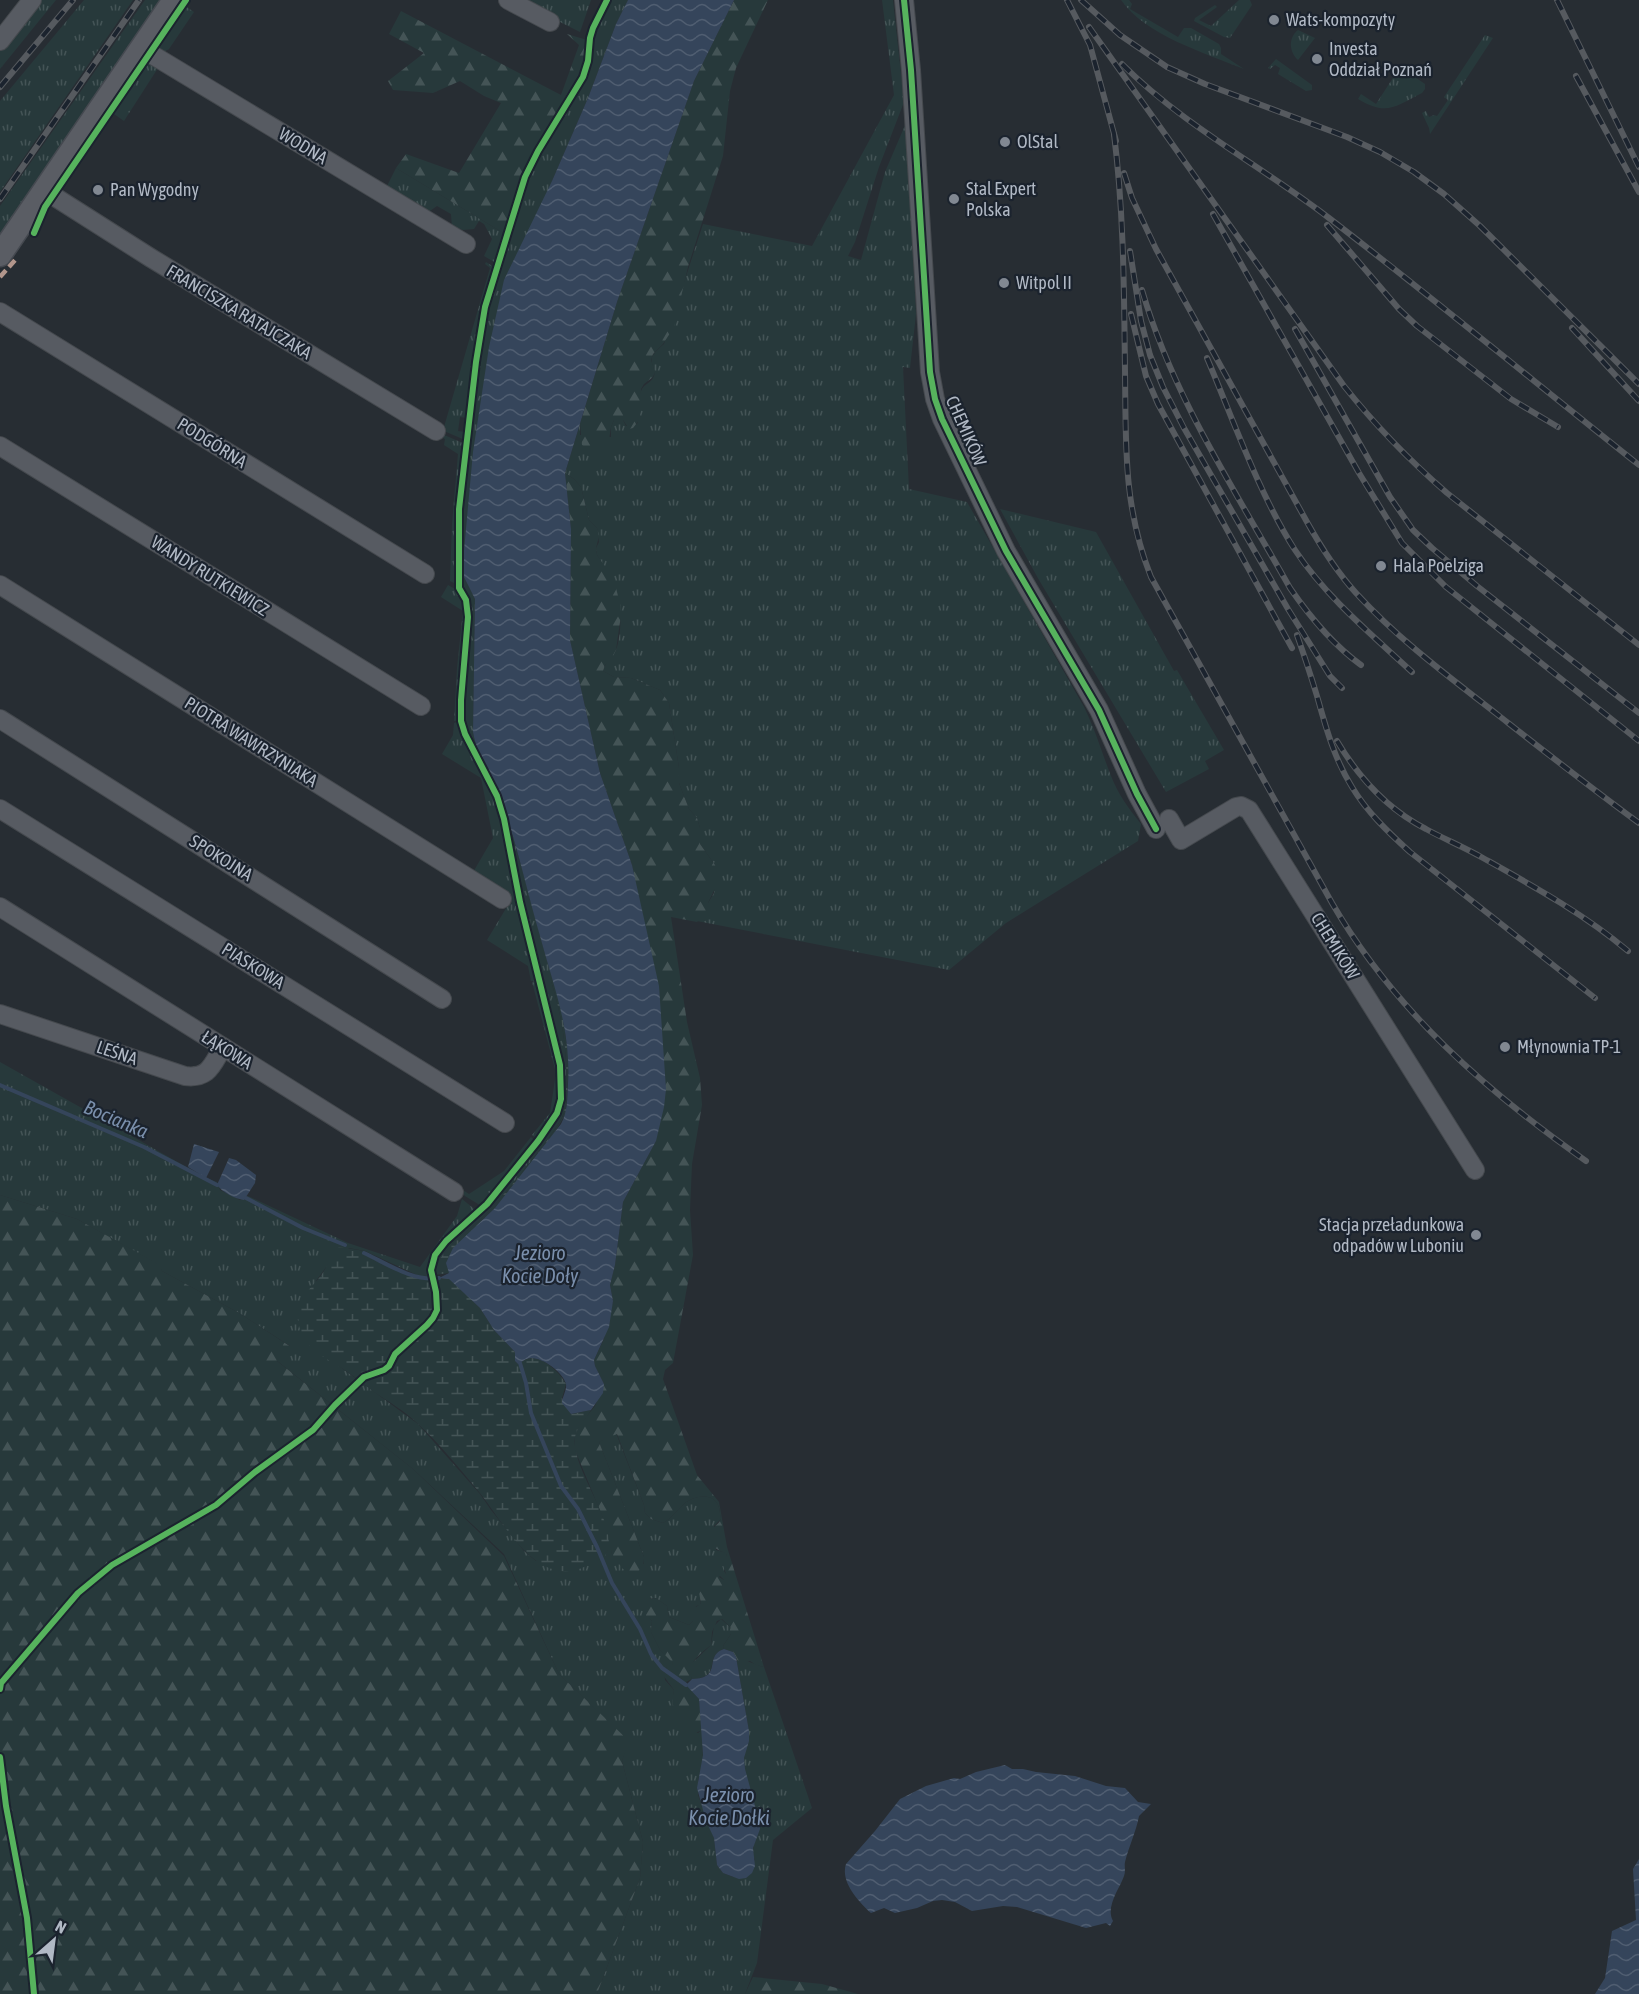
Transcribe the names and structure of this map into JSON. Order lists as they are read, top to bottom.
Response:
{
  "streets": {
    "street": [
      "WODNA",
      "FRANCISZKA RATAJCZAKA",
      "CHEMIKÓW",
      "PODGÓRNA",
      "WANDY RUTKIEWICZ",
      "PIOTRA WAWRZYNIAKA",
      "SPOKOJNA",
      "PIASKOWA",
      "ŁĄKOWA",
      "LEŚNA"
    ]
  },
  "crossings": [
    ["ŁĄKOWA", "LEŚNA"]
  ],
  "water": ["Bocianka", "Jezioro Kocie Doły", "Jezioro Kocie Dołki"],
  "places": [
    "Wats-kompozyty",
    "Investa Oddział Poznań",
    "OlStal",
    "Pan Wygodny",
    "Stal Expert Polska",
    "Witpol II",
    "Hala Poelziga",
    "Młynownia TP-1",
    "Stacja przeładunkowa odpadów w Luboniu"
  ],
  "north": "top right"
}
